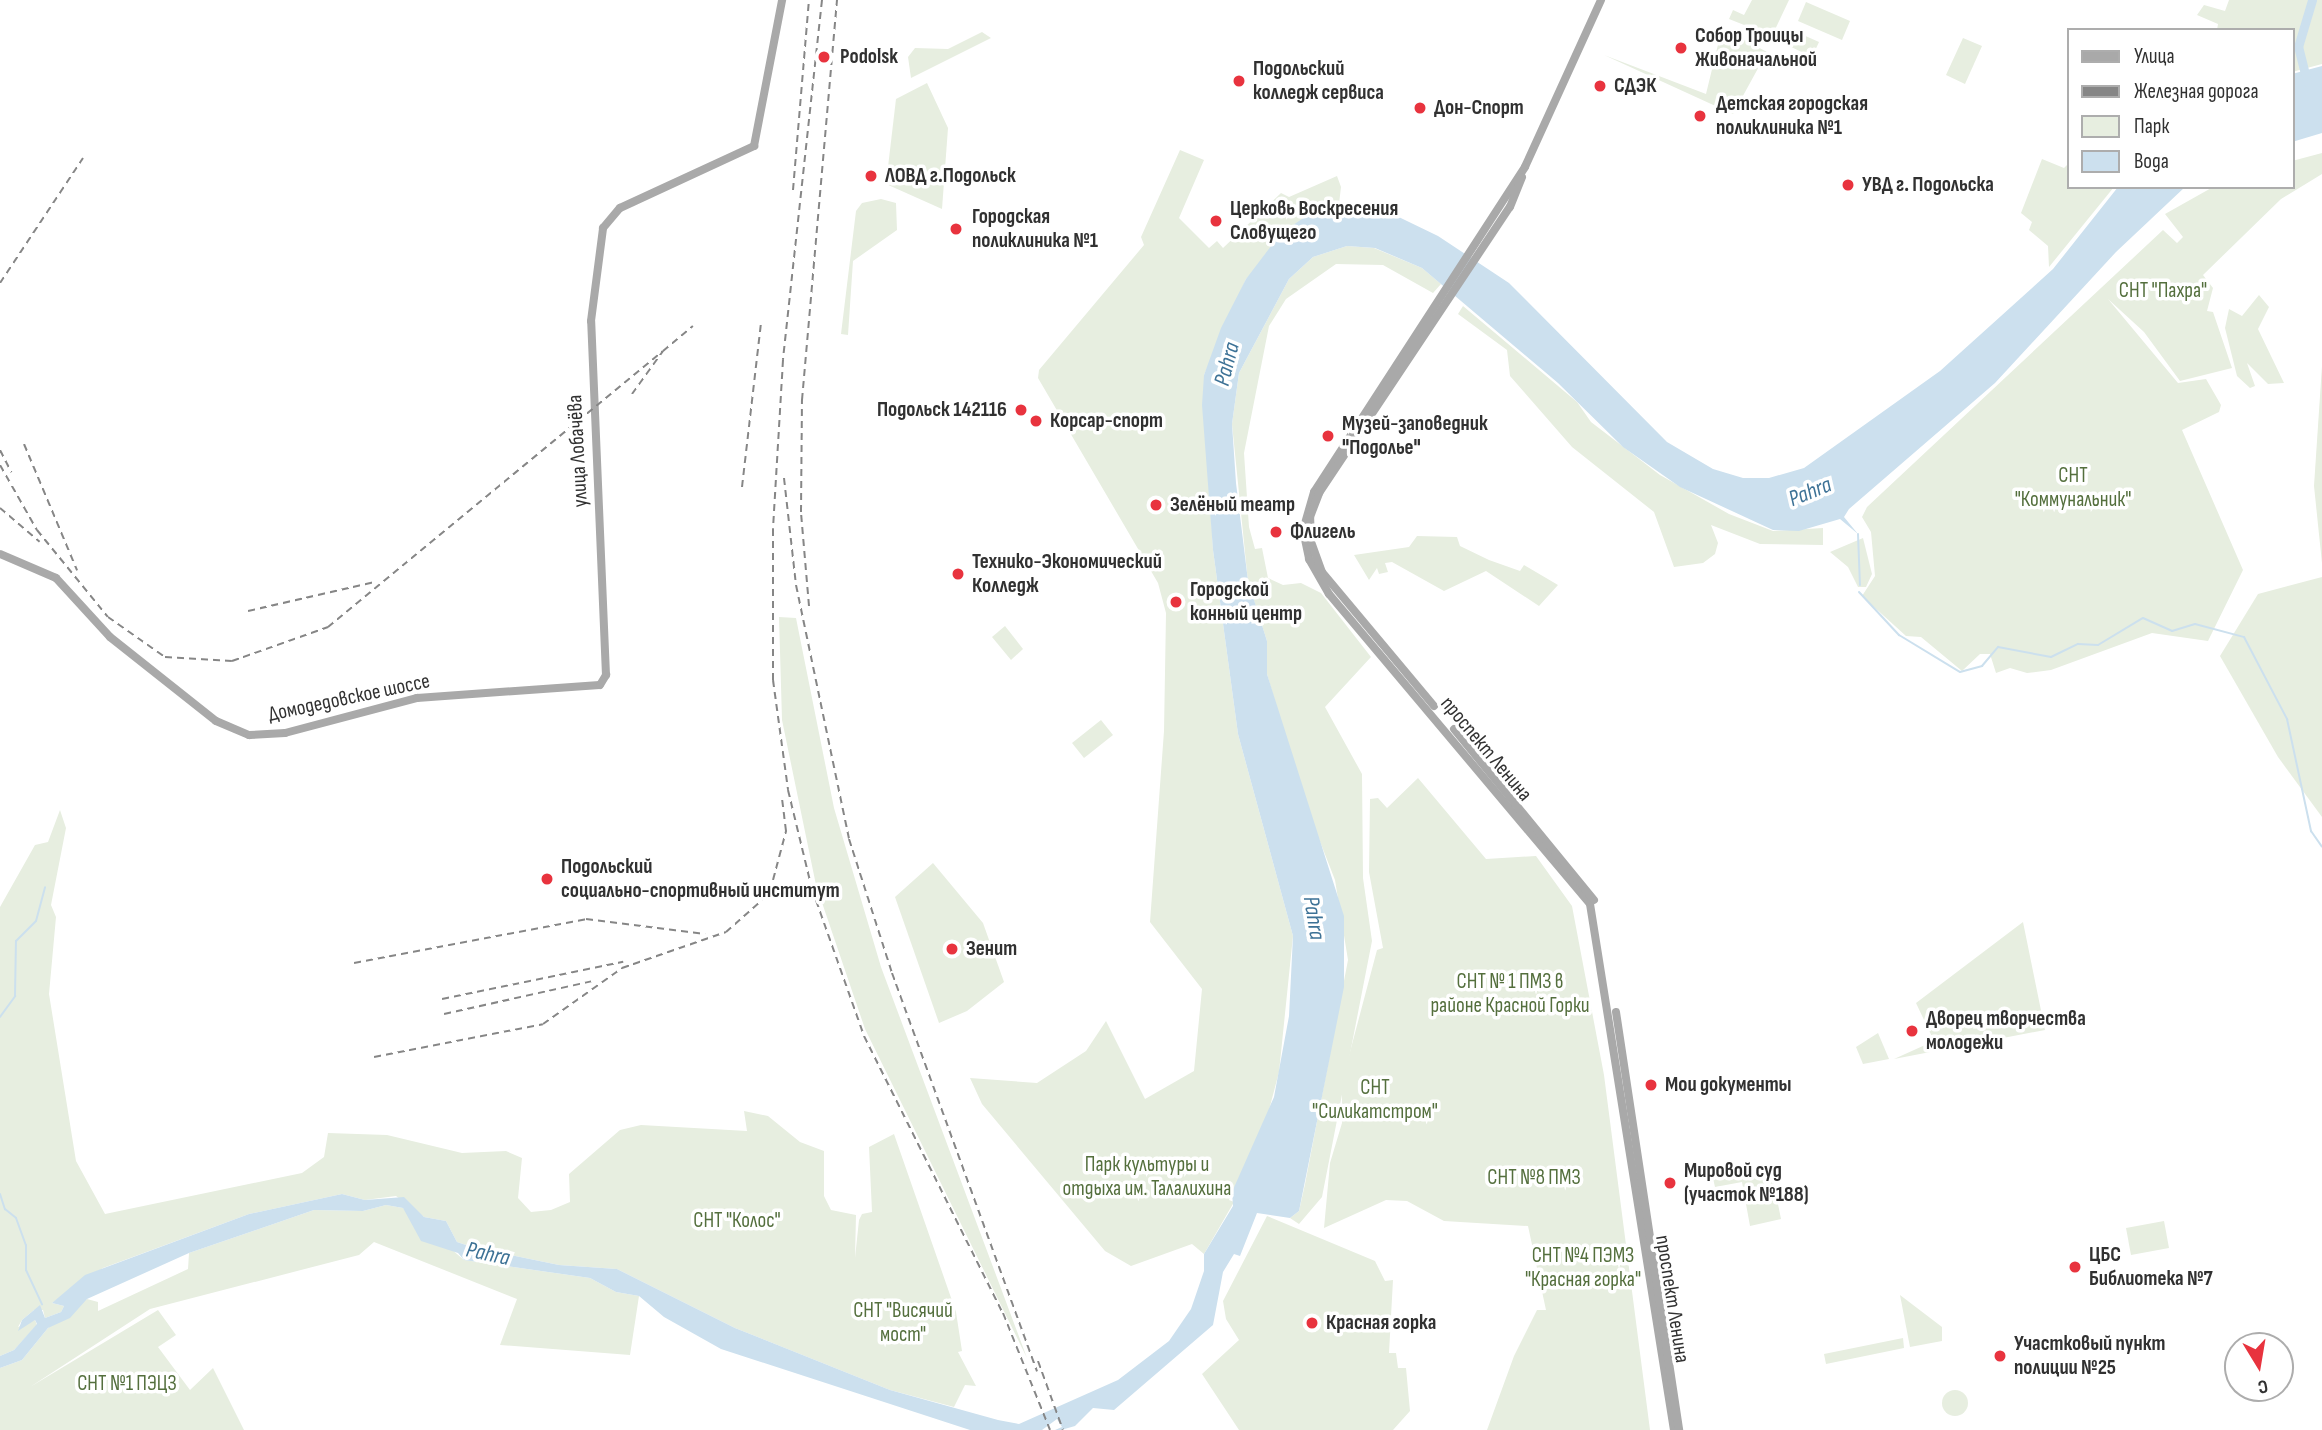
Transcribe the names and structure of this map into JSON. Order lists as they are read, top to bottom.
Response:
{
  "streets": {
    "main road": ["улица Лобачёва", "Домодедовское шоссе", "проспект Ленина"]
  },
  "crossings": [
    ["улица Лобачёва", "Домодедовское шоссе"]
  ],
  "water": ["Pahra"],
  "parks": [
    "СНТ \"Пахра\"",
    "СНТ \"Коммунальник\"",
    "СНТ № 1 ПМЗ в районе Красной Горки",
    "СНТ \"Силикатстром\"",
    "Парк культуры и отдыха им. Талалихина",
    "СНТ №8 ПМЗ",
    "СНТ \"Колос\"",
    "СНТ №4 ПЭМЗ \"Красная горка\"",
    "СНТ \"Висячий мост\"",
    "СНТ №1 ПЭЦЗ"
  ],
  "places": [
    "Собор Троицы Живоначальной",
    "Podolsk",
    "Подольский колледж сервиса",
    "СДЭК",
    "Дон-Спорт",
    "Детская городская поликлиника №1",
    "ЛОВД г.Подольск",
    "УВД г. Подольска",
    "Церковь Воскресения Словущего",
    "Городская поликлиника №1",
    "Подольск 142116",
    "Корсар-спорт",
    "Музей-заповедник \"Подолье\"",
    "Зелёный театр",
    "Флигель",
    "Технико-Экономический Колледж",
    "Городской конный центр",
    "Подольский социально-спортивный институт",
    "Зенит",
    "Дворец творчества молодежи",
    "Мои документы",
    "Мировой суд (участок №188)",
    "ЦБС Библиотека №7",
    "Красная горка",
    "Участковый пункт полиции №25"
  ],
  "legend": [
    "Улица",
    "Железная дорога",
    "Парк",
    "Вода"
  ],
  "north": "bottom"
}
